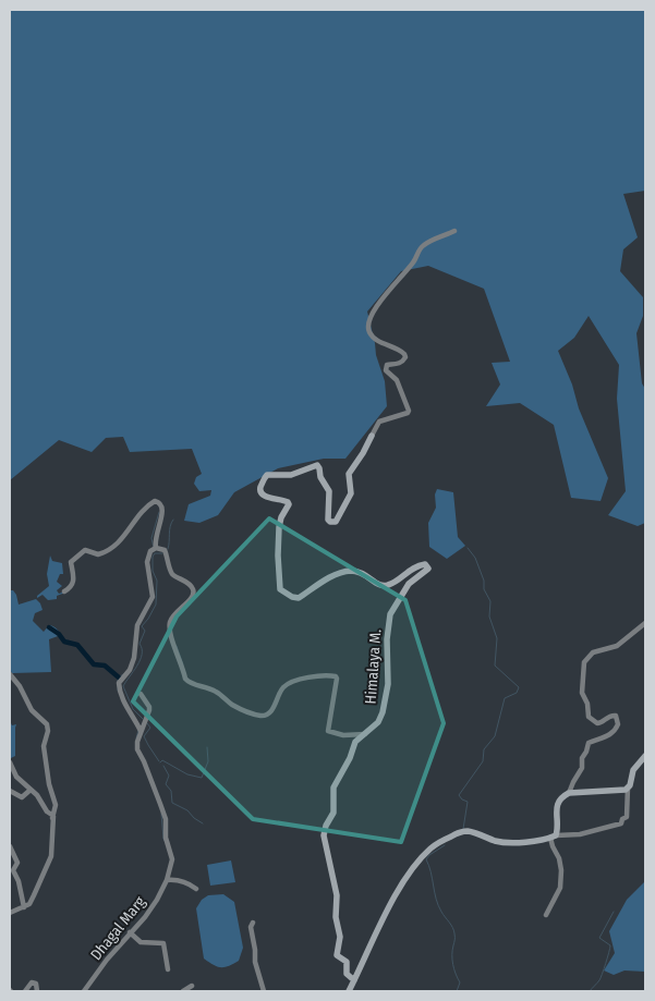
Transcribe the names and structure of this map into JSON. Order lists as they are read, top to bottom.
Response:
{
  "streets": {
    "street": ["Himalaya M.", "Dhagal Marg"]
  }
}
